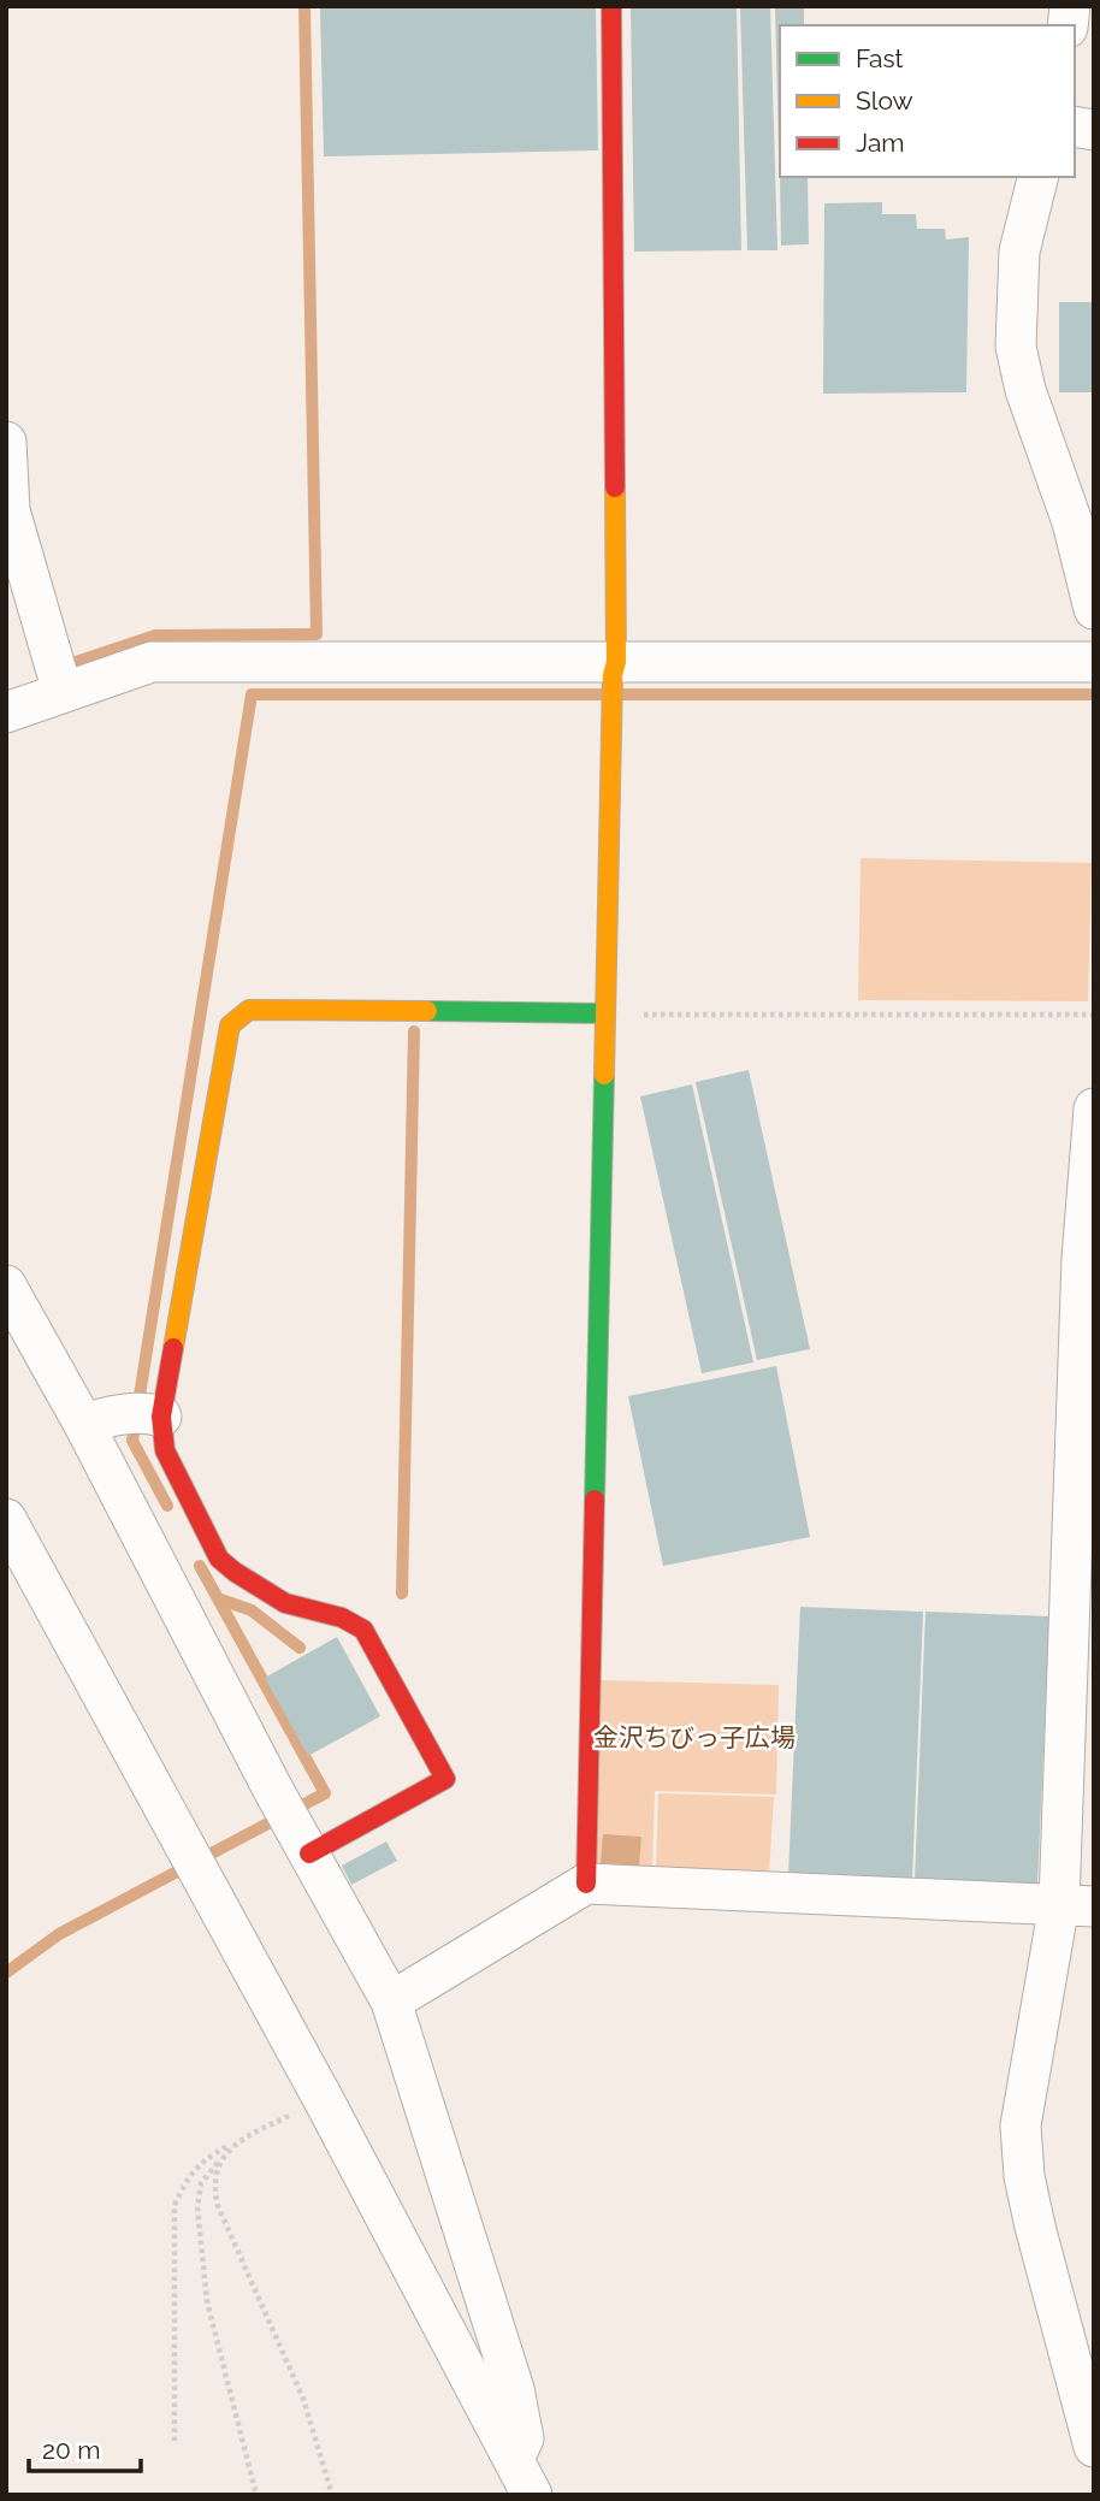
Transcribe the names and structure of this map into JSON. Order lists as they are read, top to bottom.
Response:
{
  "parks": ["金沢ちびっ子広場"],
  "legend": ["Fast", "Slow", "Jam"],
  "scale_bar": "20 m"
}
